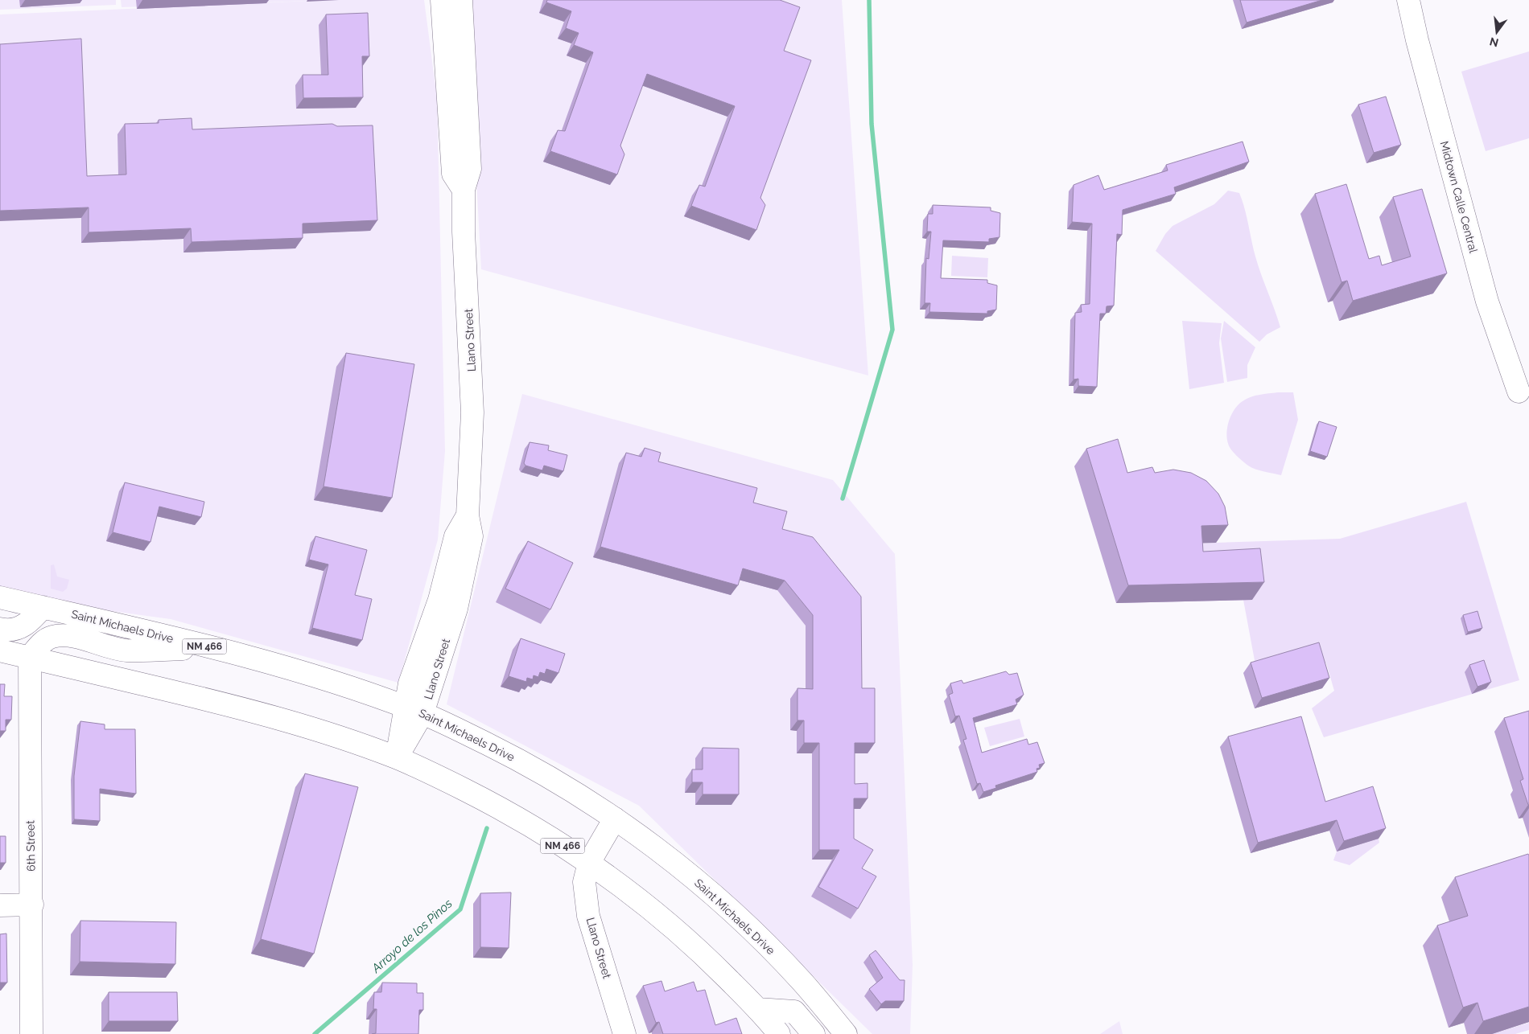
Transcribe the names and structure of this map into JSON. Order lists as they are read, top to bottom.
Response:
{
  "streets": {
    "main road": [
      "Midtown Calle Central",
      "Llano Street",
      "Saint Michaels Drive",
      "NM 466",
      "6th Street"
    ]
  },
  "crossings": [
    ["Llano Street", "Saint Michaels Drive"],
    ["Llano Street", "NM 466"],
    ["NM 466", "6th Street"]
  ],
  "water": ["Arroyo de los Pinos"],
  "north": "bottom"
}
